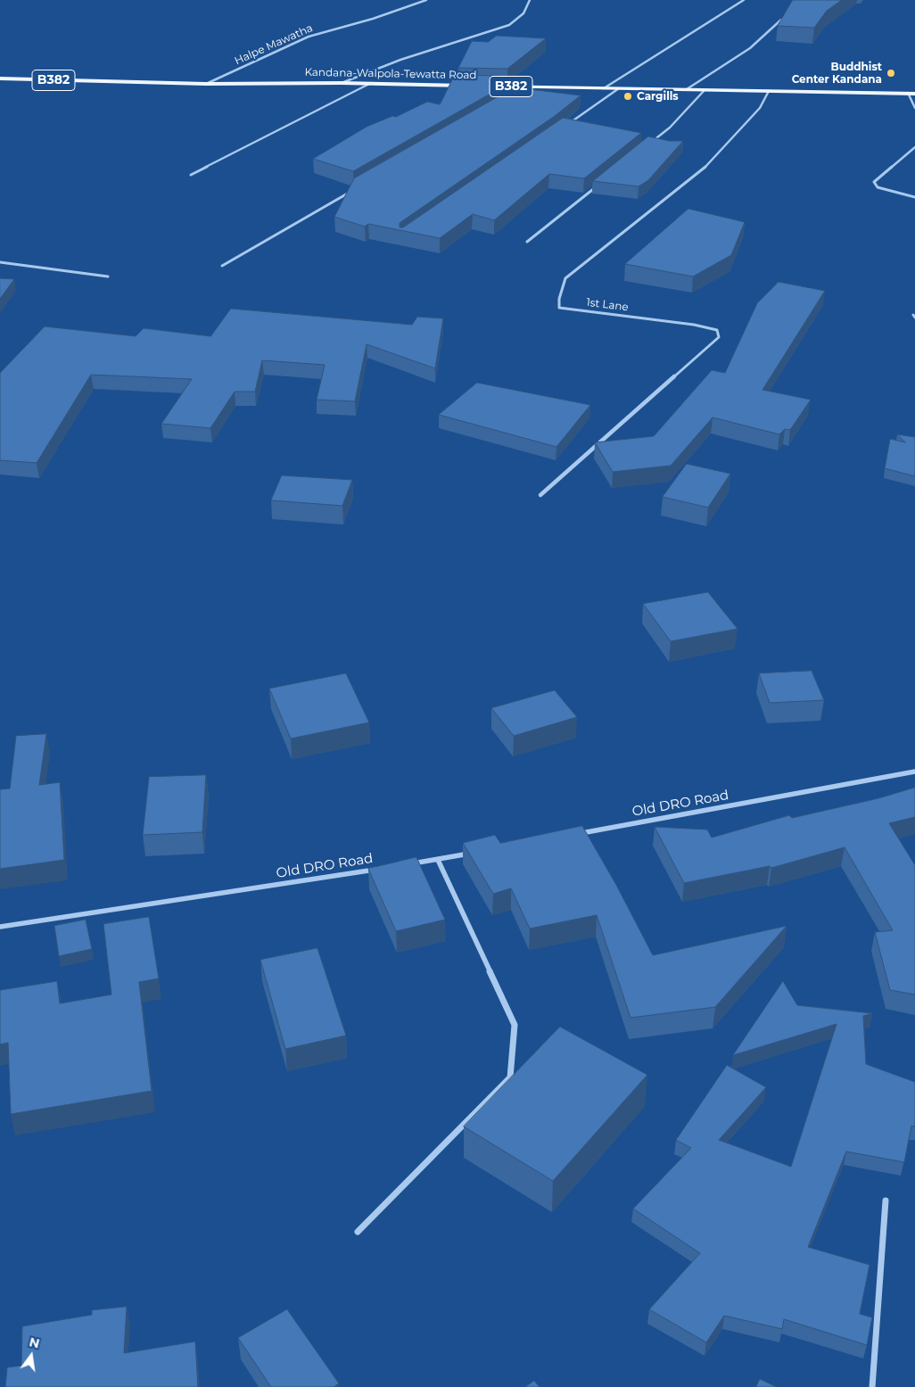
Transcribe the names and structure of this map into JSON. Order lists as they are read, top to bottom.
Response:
{
  "streets": {
    "main road": ["Kandana-Walpola-Tewatta Road", "B382"],
    "street": ["Halpe Mawatha", "1st Lane", "Old DRO Road"]
  },
  "crossings": [
    ["Halpe Mawatha", "Kandana-Walpola-Tewatta Road"],
    ["Kandana-Walpola-Tewatta Road", "1st Lane"]
  ],
  "places": ["Buddhist Center Kandana", "Cargills"],
  "north": "top"
}
